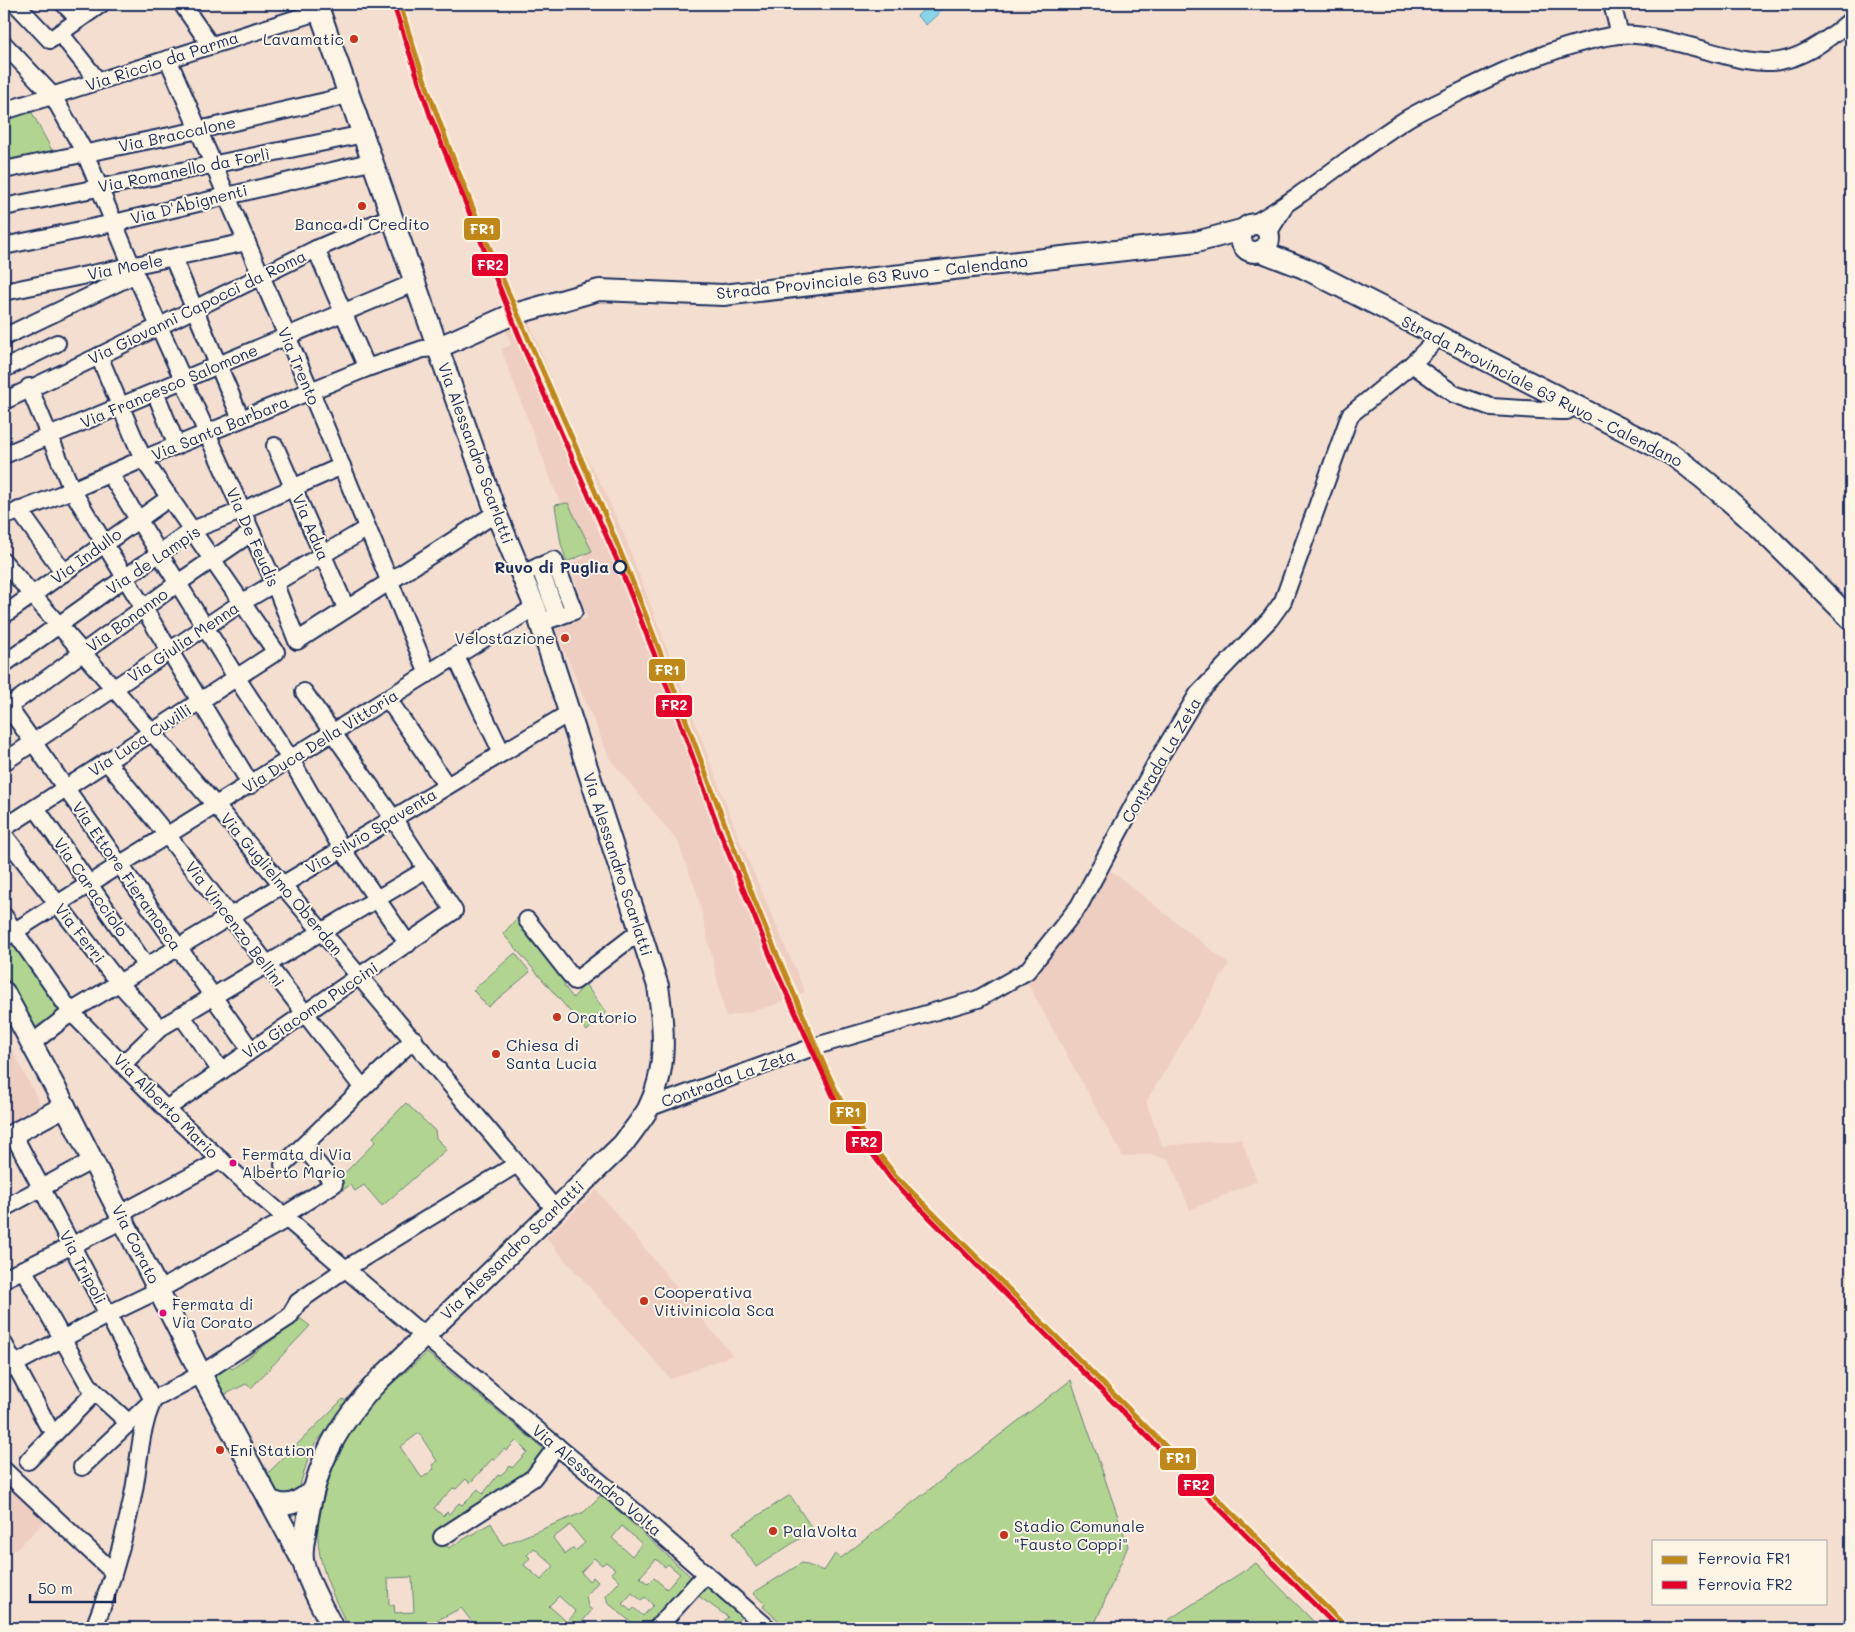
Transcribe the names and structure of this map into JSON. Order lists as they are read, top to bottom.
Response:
{
  "streets": {
    "main road": ["Strada Provinciale 63 Ruvo - Calendano", "Via Alessandro Scarlatti", "Via Corato"],
    "street": [
      "Via Riccio da Parma",
      "Via Braccalone",
      "Via Romanello da Forlì",
      "Via D'Abignenti",
      "Via Moele",
      "Via Giovanni Capocci da Roma",
      "Via Trento",
      "Via Francesco Salomone",
      "Via Santa Barbara",
      "Via Adua",
      "Via De Feudis",
      "Via Indullo",
      "Via de Lampis",
      "Via Bonanno",
      "Via Giulia Menna",
      "Via Luca Cuvilli",
      "Via Duca Della Vittoria",
      "Contrada La Zeta",
      "Via Silvio Spaventa",
      "Via Ettore Fieramosca",
      "Via Guglielmo Oberdan",
      "Via Caracciolo",
      "Via Vincenzo Bellini",
      "Via Ferri",
      "Via Giacomo Puccini",
      "Via Alberto Mario",
      "Via Tripoli",
      "Via Alessandro Volta"
    ]
  },
  "crossings": [
    ["Via Riccio da Parma", "Via Trento"],
    ["Via Riccio da Parma", "Via Alessandro Scarlatti"],
    ["Via Riccio da Parma", "Via De Feudis"],
    ["Via Braccalone", "Via Trento"],
    ["Via Braccalone", "Via Alessandro Scarlatti"],
    ["Via Braccalone", "Via De Feudis"],
    ["Via Romanello da Forlì", "Via Trento"],
    ["Via Romanello da Forlì", "Via Alessandro Scarlatti"],
    ["Via Romanello da Forlì", "Via De Feudis"],
    ["Via D'Abignenti", "Via Trento"],
    ["Via D'Abignenti", "Via Alessandro Scarlatti"],
    ["Via D'Abignenti", "Via De Feudis"],
    ["Via Moele", "Via Trento"],
    ["Via Moele", "Via De Feudis"],
    ["Strada Provinciale 63 Ruvo - Calendano", "Via Santa Barbara"],
    ["Strada Provinciale 63 Ruvo - Calendano", "Via Alessandro Scarlatti"],
    ["Strada Provinciale 63 Ruvo - Calendano", "Contrada La Zeta"],
    ["Via Giovanni Capocci da Roma", "Via Trento"],
    ["Via Giovanni Capocci da Roma", "Via Alessandro Scarlatti"],
    ["Via Giovanni Capocci da Roma", "Via De Feudis"],
    ["Via Trento", "Via Francesco Salomone"],
    ["Via Trento", "Via Santa Barbara"],
    ["Via Trento", "Via de Lampis"],
    ["Via Trento", "Via Giulia Menna"],
    ["Via Trento", "Via Duca Della Vittoria"],
    ["Via Francesco Salomone", "Via Alessandro Scarlatti"],
    ["Via Francesco Salomone", "Via De Feudis"],
    ["Via Santa Barbara", "Via Alessandro Scarlatti"],
    ["Via Santa Barbara", "Via De Feudis"],
    ["Via Alessandro Scarlatti", "Via Duca Della Vittoria"],
    ["Via Alessandro Scarlatti", "Contrada La Zeta"],
    ["Via Alessandro Scarlatti", "Via Silvio Spaventa"],
    ["Via Alessandro Scarlatti", "Via Guglielmo Oberdan"],
    ["Via Alessandro Scarlatti", "Via Alberto Mario"],
    ["Via Alessandro Scarlatti", "Via Corato"],
    ["Via Alessandro Scarlatti", "Via Alessandro Volta"],
    ["Via Adua", "Via De Feudis"],
    ["Via Adua", "Via de Lampis"],
    ["Via Adua", "Via Giulia Menna"],
    ["Via De Feudis", "Via de Lampis"],
    ["Via De Feudis", "Via Bonanno"],
    ["Via De Feudis", "Via Giulia Menna"],
    ["Via Indullo", "Via Guglielmo Oberdan"],
    ["Via de Lampis", "Via Guglielmo Oberdan"],
    ["Via Bonanno", "Via Ettore Fieramosca"],
    ["Via Bonanno", "Via Guglielmo Oberdan"],
    ["Via Giulia Menna", "Via Luca Cuvilli"],
    ["Via Giulia Menna", "Via Ettore Fieramosca"],
    ["Via Giulia Menna", "Via Guglielmo Oberdan"],
    ["Via Luca Cuvilli", "Via Ettore Fieramosca"],
    ["Via Luca Cuvilli", "Via Guglielmo Oberdan"],
    ["Via Luca Cuvilli", "Via Caracciolo"],
    ["Via Luca Cuvilli", "Via Vincenzo Bellini"],
    ["Via Duca Della Vittoria", "Via Ettore Fieramosca"],
    ["Via Duca Della Vittoria", "Via Guglielmo Oberdan"],
    ["Via Duca Della Vittoria", "Via Caracciolo"],
    ["Via Duca Della Vittoria", "Via Vincenzo Bellini"],
    ["Via Duca Della Vittoria", "Via Ferri"],
    ["Via Duca Della Vittoria", "Via Alberto Mario"],
    ["Via Silvio Spaventa", "Via Ettore Fieramosca"],
    ["Via Silvio Spaventa", "Via Guglielmo Oberdan"],
    ["Via Silvio Spaventa", "Via Caracciolo"],
    ["Via Silvio Spaventa", "Via Vincenzo Bellini"],
    ["Via Silvio Spaventa", "Via Ferri"],
    ["Via Silvio Spaventa", "Via Alberto Mario"],
    ["Via Silvio Spaventa", "Via Corato"],
    ["Via Ettore Fieramosca", "Via Giacomo Puccini"],
    ["Via Guglielmo Oberdan", "Via Giacomo Puccini"],
    ["Via Vincenzo Bellini", "Via Giacomo Puccini"],
    ["Via Giacomo Puccini", "Via Alberto Mario"],
    ["Via Alberto Mario", "Via Alessandro Volta"]
  ],
  "places": [
    "Lavamatic",
    "Banca di Credito",
    "Ruvo di Puglia",
    "Velostazione",
    "Oratorio",
    "Chiesa di Santa Lucia",
    "Fermata di Via Alberto Mario",
    "Cooperativa Vitivinicola Sca",
    "Fermata di Via Corato",
    "Eni Station",
    "PalaVolta",
    "Stadio Comunale \"Fausto Coppi\""
  ],
  "lines": ["rail line FR1", "rail line FR2"],
  "legend": ["Ferrovia FR1", "Ferrovia FR2"],
  "scale_bar": "50 m"
}
